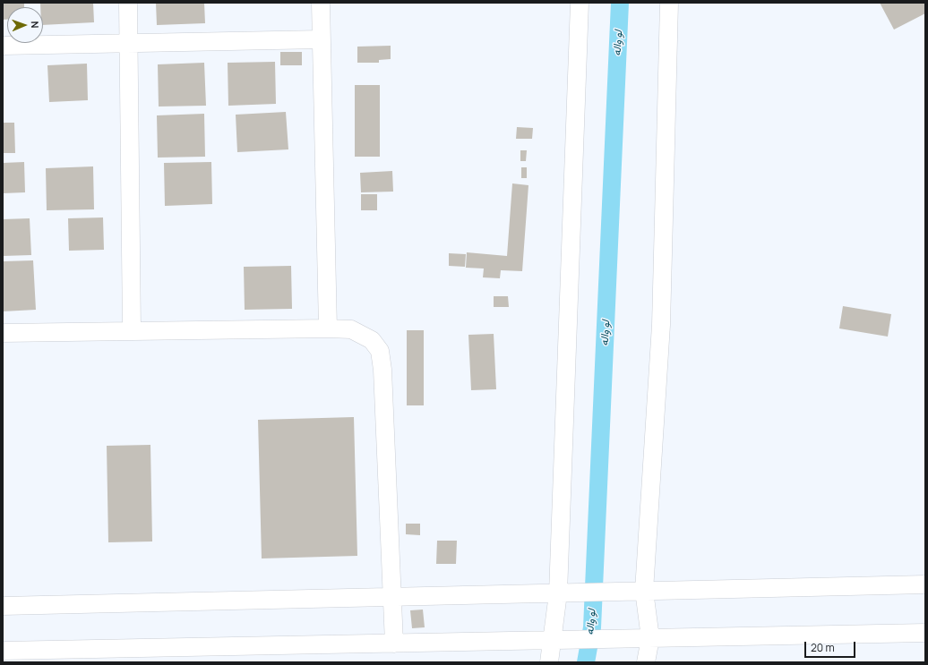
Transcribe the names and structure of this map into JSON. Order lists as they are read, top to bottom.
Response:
{
  "water": ["لو واله"],
  "scale_bar": "20 m",
  "north": "right"
}
